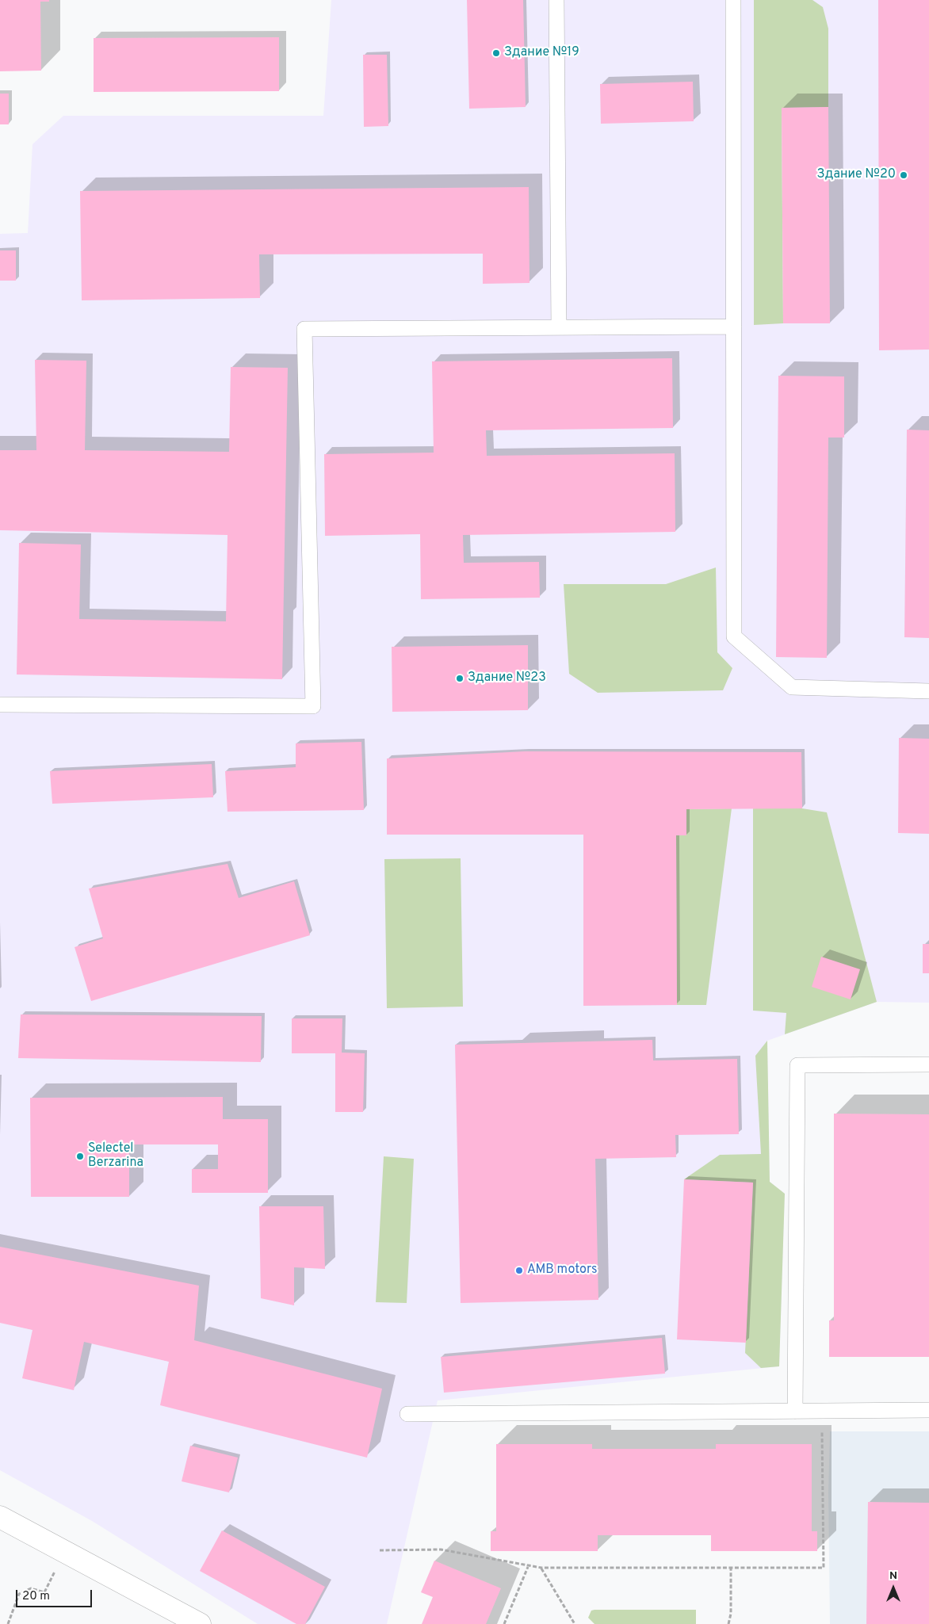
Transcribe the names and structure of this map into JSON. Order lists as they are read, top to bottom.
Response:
{
  "places": [
    "Здание №19",
    "Здание №20",
    "Здание №23",
    "Selectel Berzarina",
    "AMB motors"
  ],
  "scale_bar": "20 m",
  "north": "top"
}
